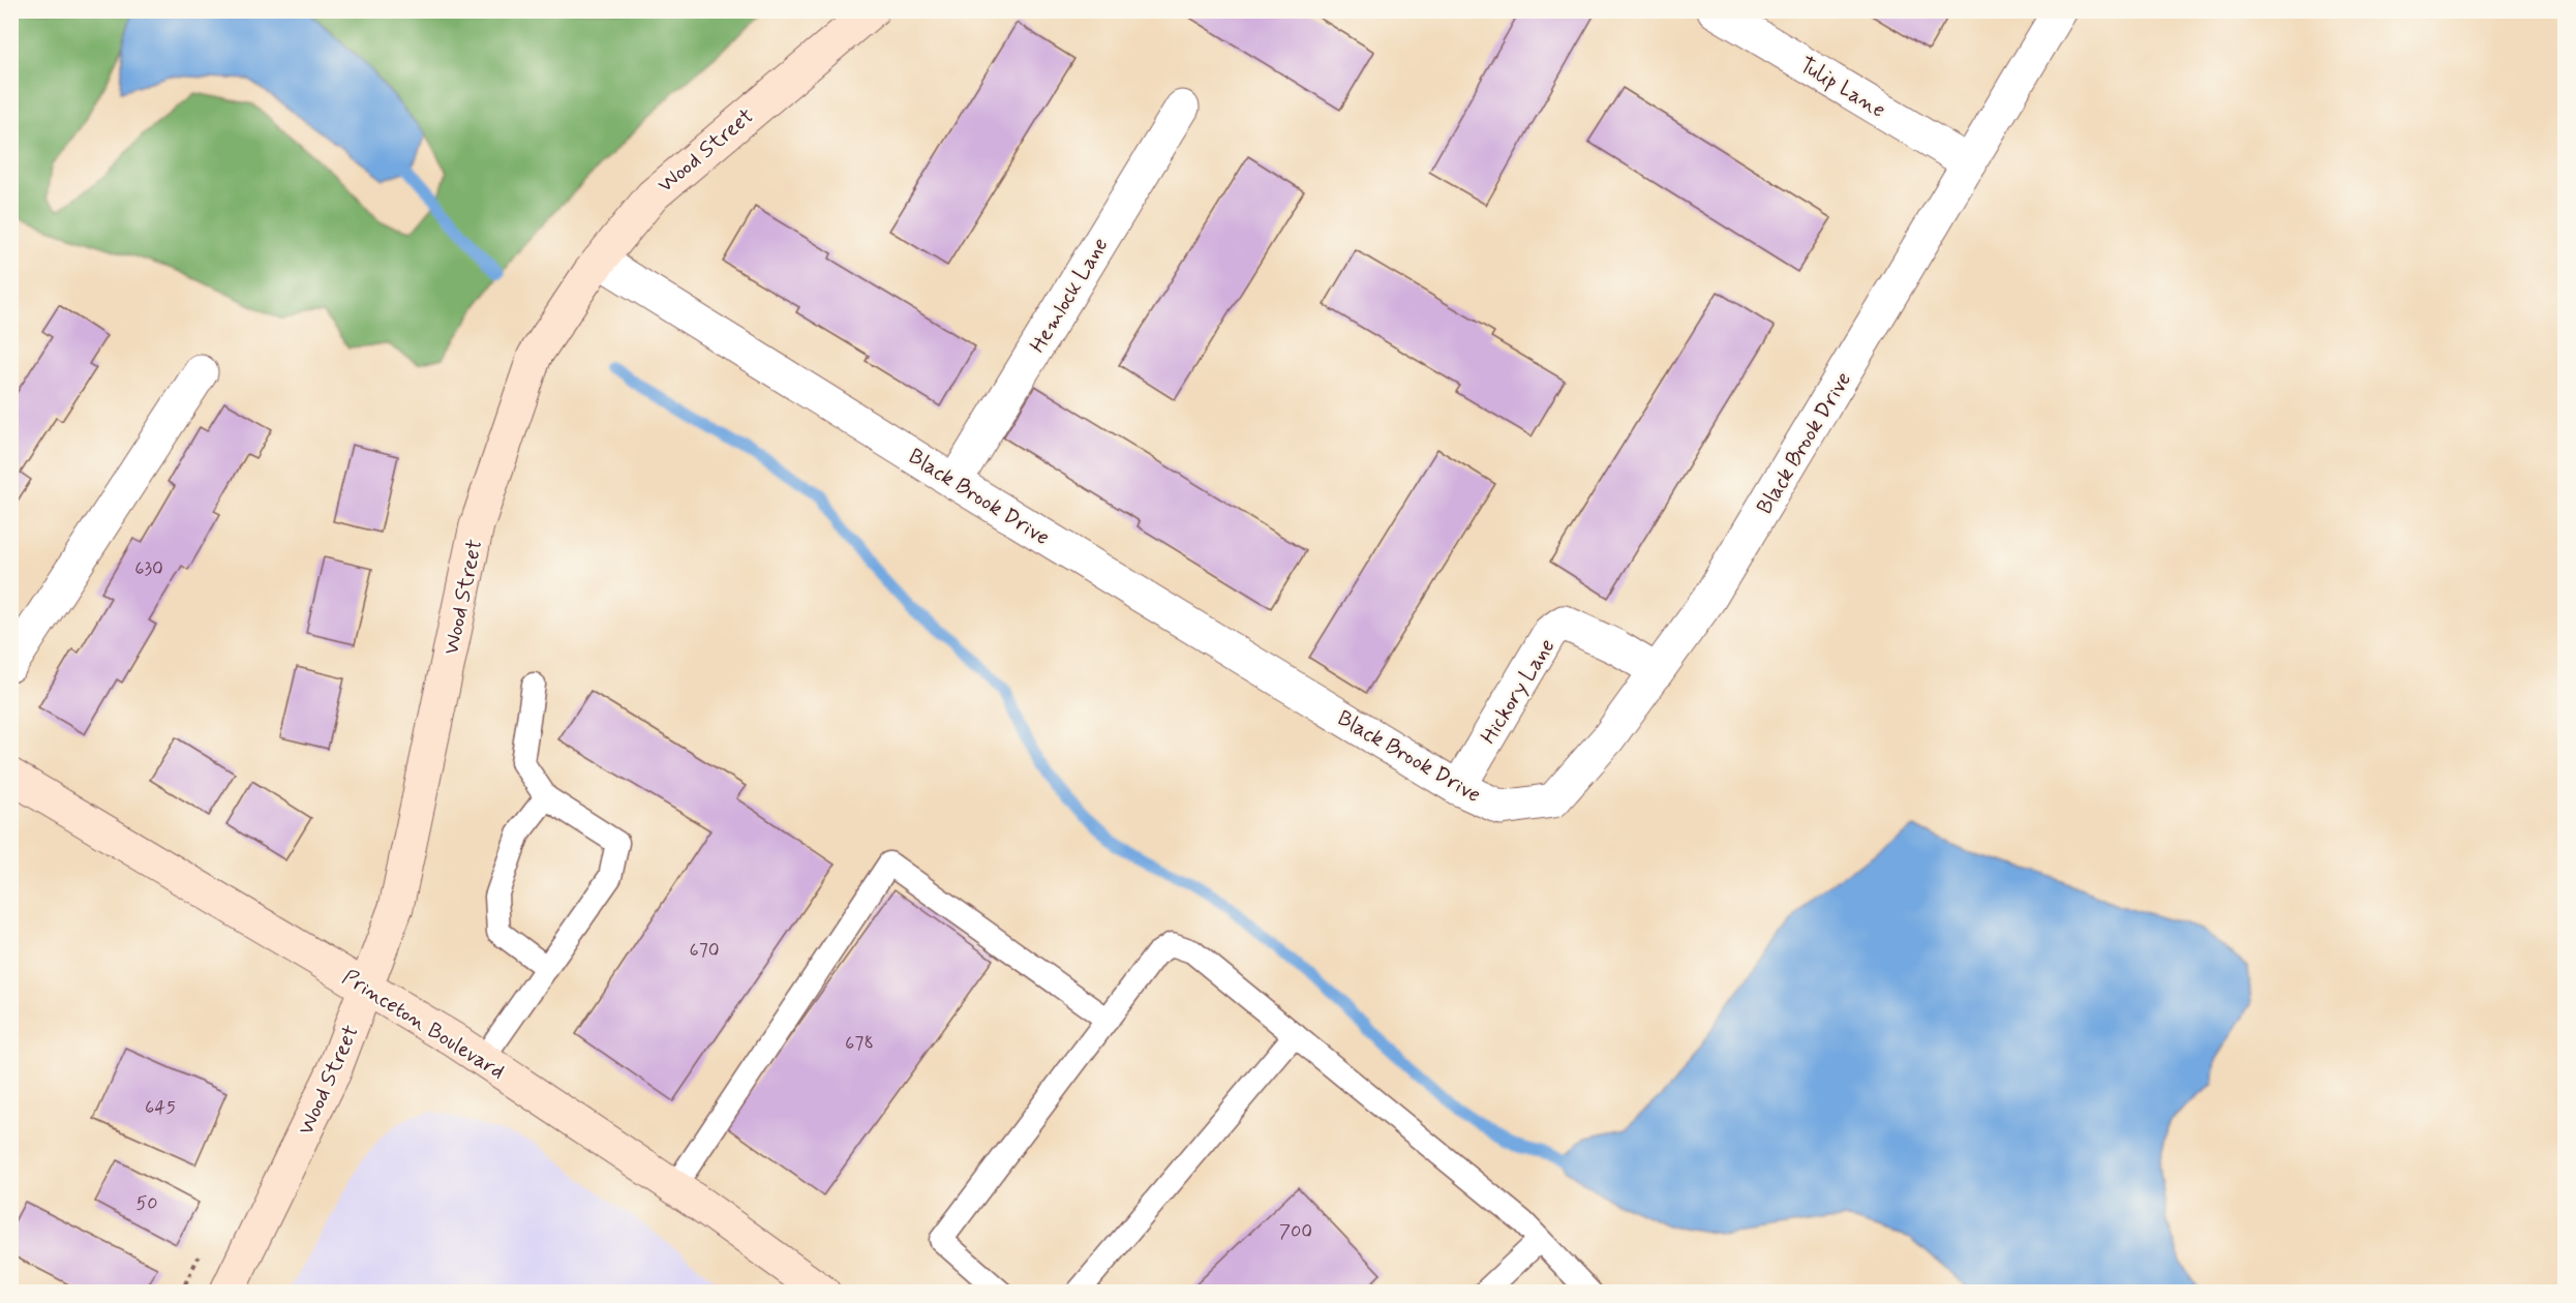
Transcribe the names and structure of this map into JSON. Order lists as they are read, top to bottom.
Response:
{
  "streets": {
    "main road": ["Wood Street", "Princeton Boulevard"],
    "street": [
      "Tulip Lane",
      "Hemlock Lane",
      "Black Brook Drive",
      "Hickory Lane"
    ]
  },
  "crossings": [
    ["Tulip Lane", "Black Brook Drive"],
    ["Wood Street", "Black Brook Drive"],
    ["Wood Street", "Princeton Boulevard"],
    ["Hemlock Lane", "Black Brook Drive"],
    ["Black Brook Drive", "Hickory Lane"]
  ],
  "house_numbers": [
    "630",
    "670",
    "678",
    "645",
    "50",
    "700"
  ]
}
